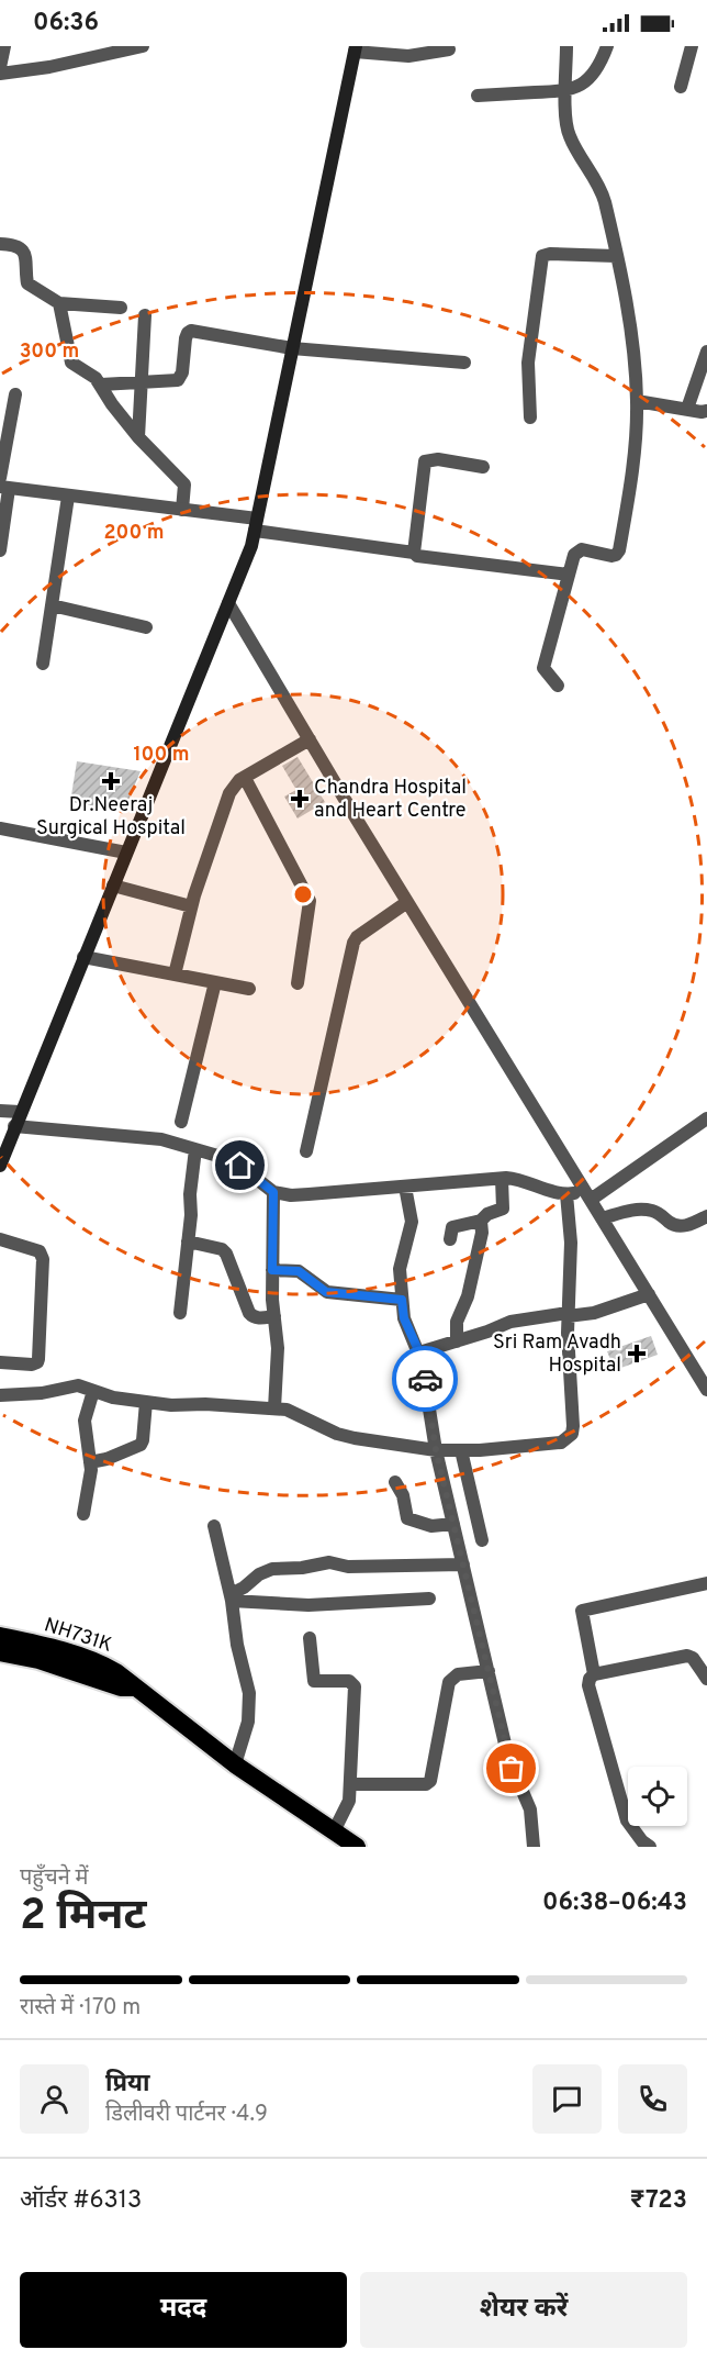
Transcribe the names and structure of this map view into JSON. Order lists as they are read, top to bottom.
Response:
{
  "streets": {
    "highway": ["NH731K"]
  },
  "places": {
    "health": ["Dr.Neeraj Surgical Hospital", "Chandra Hospital and Heart Centre", "Sri Ram Avadh Hospital"]
  },
  "page": {
    "status": "06:36",
    "heading": ["2 मिनट", "पहुँचने में", "06:38–06:43"],
    "panel": [
      "प्रिया",
      "डिलीवरी पार्टनर · 4.9",
      "ऑर्डर #6313",
      "₹723"
    ],
    "bar": "रास्ते में · 170 m",
    "buttons": ["मदद", "शेयर करें"]
  },
  "rings": ["300 m", "200 m", "100 m"]
}
